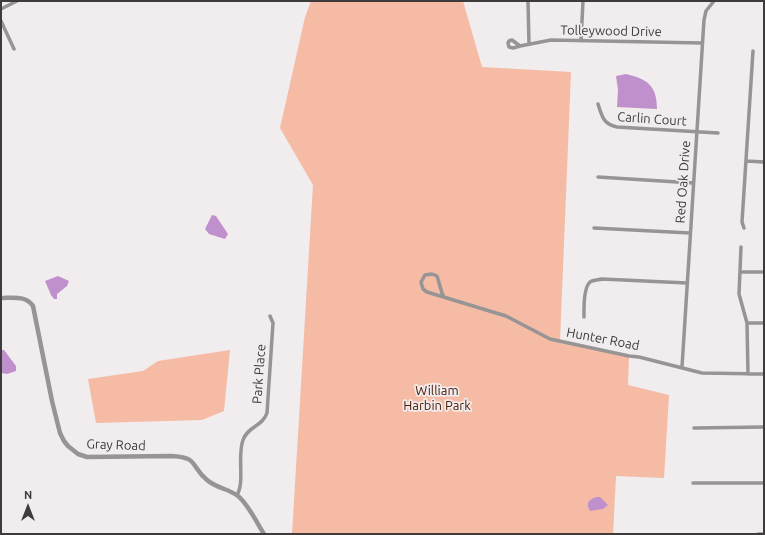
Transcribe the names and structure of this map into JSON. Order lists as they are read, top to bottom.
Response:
{
  "streets": {
    "street": [
      "Tolleywood Drive",
      "Carlin Court",
      "Red Oak Drive",
      "Hunter Road",
      "Park Place",
      "Gray Road"
    ]
  },
  "crossings": [
    ["Tolleywood Drive", "Red Oak Drive"],
    ["Carlin Court", "Red Oak Drive"],
    ["Red Oak Drive", "Hunter Road"],
    ["Park Place", "Gray Road"]
  ],
  "parks": ["William Harbin Park"],
  "north": "top"
}
